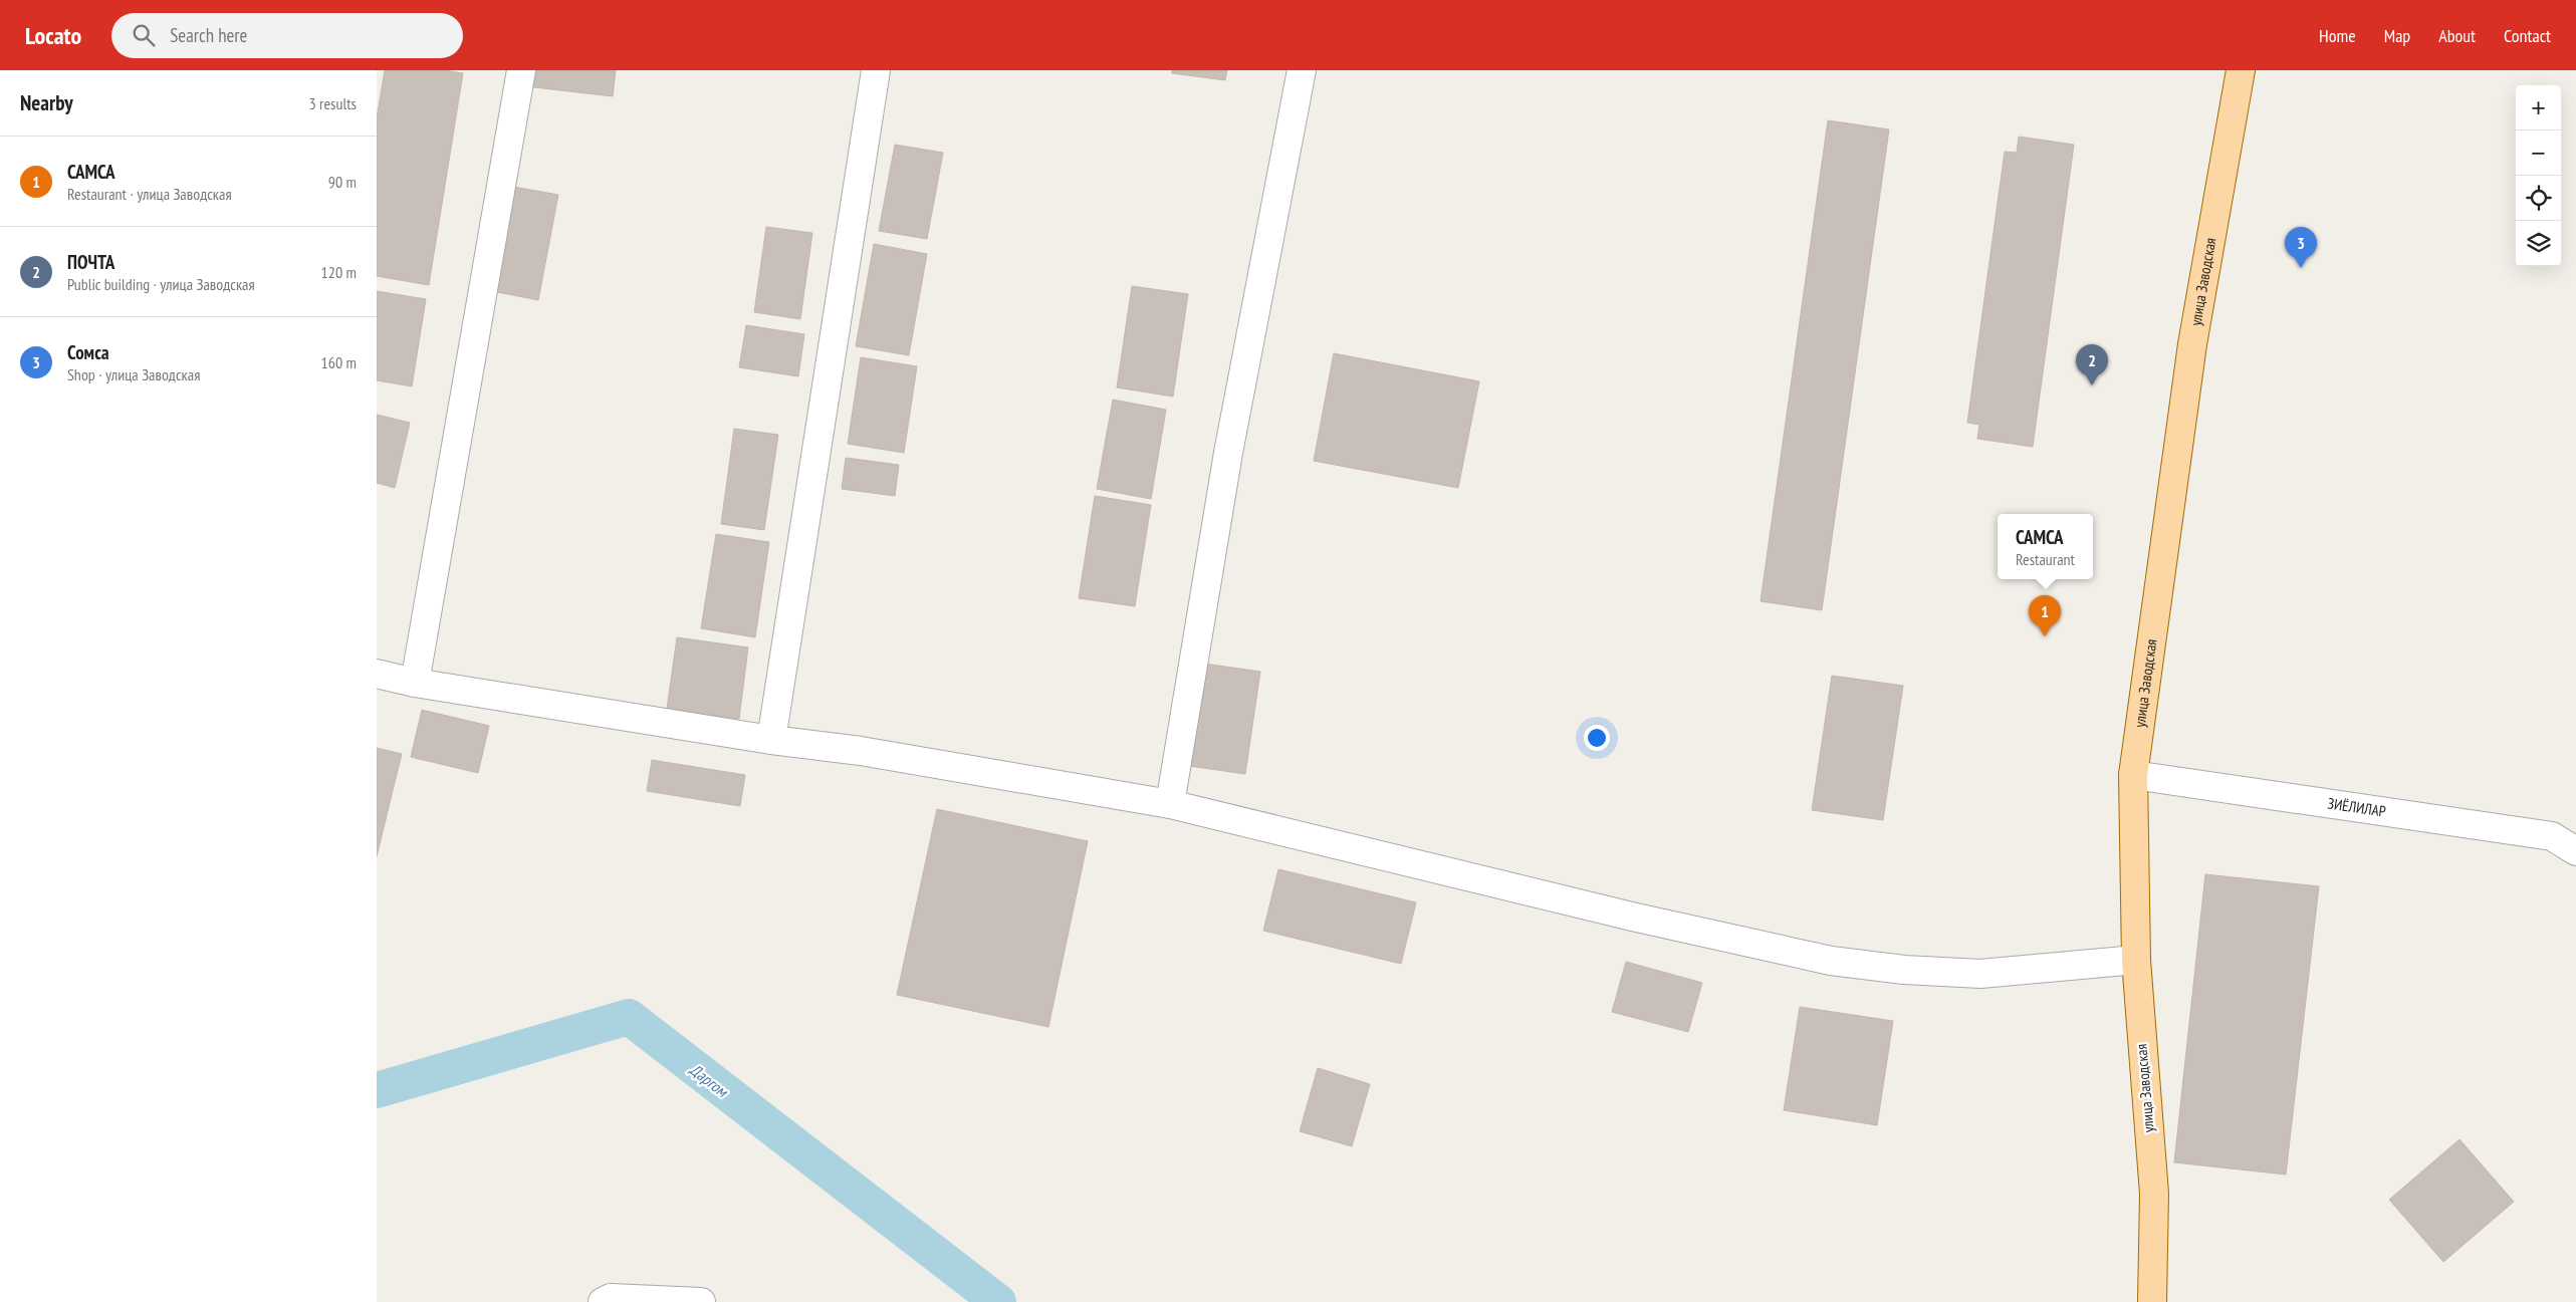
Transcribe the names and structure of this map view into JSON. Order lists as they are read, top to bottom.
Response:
{
  "streets": {
    "main road": ["улица Заводская"],
    "street": ["ЗИЁЛИЛАР"]
  },
  "crossings": [
    ["улица Заводская", "ЗИЁЛИЛАР"]
  ],
  "water": ["Даргом"],
  "page": {
    "header": "Locato",
    "search": "Search here",
    "nav": [
      "Home",
      "Map",
      "About",
      "Contact"
    ],
    "heading": ["Nearby", "3 results"],
    "map_buttons": ["+", "−"],
    "list": [
      {
        "mark": "1",
        "name": "САМСА",
        "note": "Restaurant · улица Заводская",
        "value": "90 m"
      },
      {
        "mark": "2",
        "name": "ПОЧТА",
        "note": "Public building · улица Заводская",
        "value": "120 m"
      },
      {
        "mark": "3",
        "name": "Сомса",
        "note": "Shop · улица Заводская",
        "value": "160 m"
      }
    ],
    "pins": ["3", "2", "1"],
    "popup": ["САМСА", "Restaurant"]
  }
}
